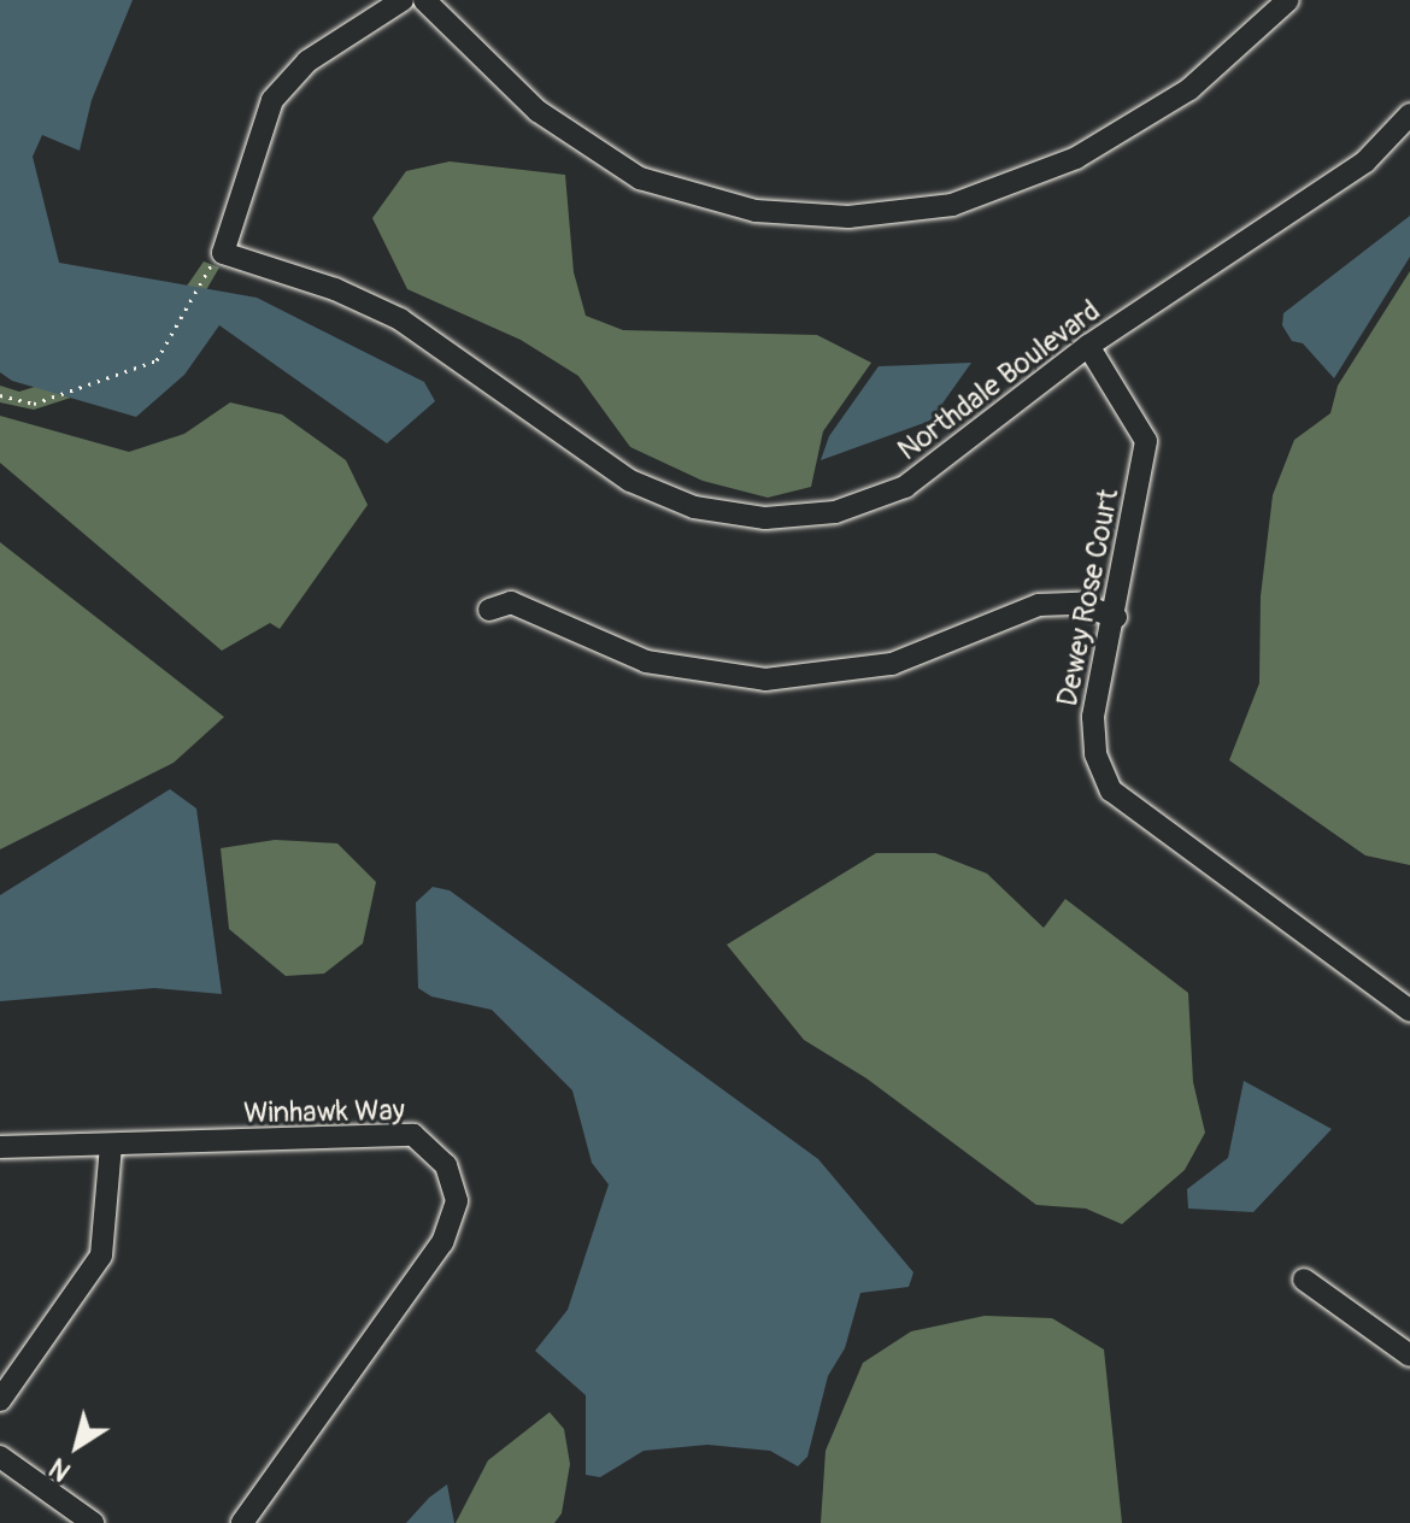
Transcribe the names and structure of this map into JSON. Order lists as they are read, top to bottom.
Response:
{
  "streets": {
    "street": ["Northdale Boulevard", "Dewey Rose Court", "Winhawk Way"]
  },
  "crossings": [
    ["Northdale Boulevard", "Dewey Rose Court"]
  ],
  "north": "bottom left"
}
